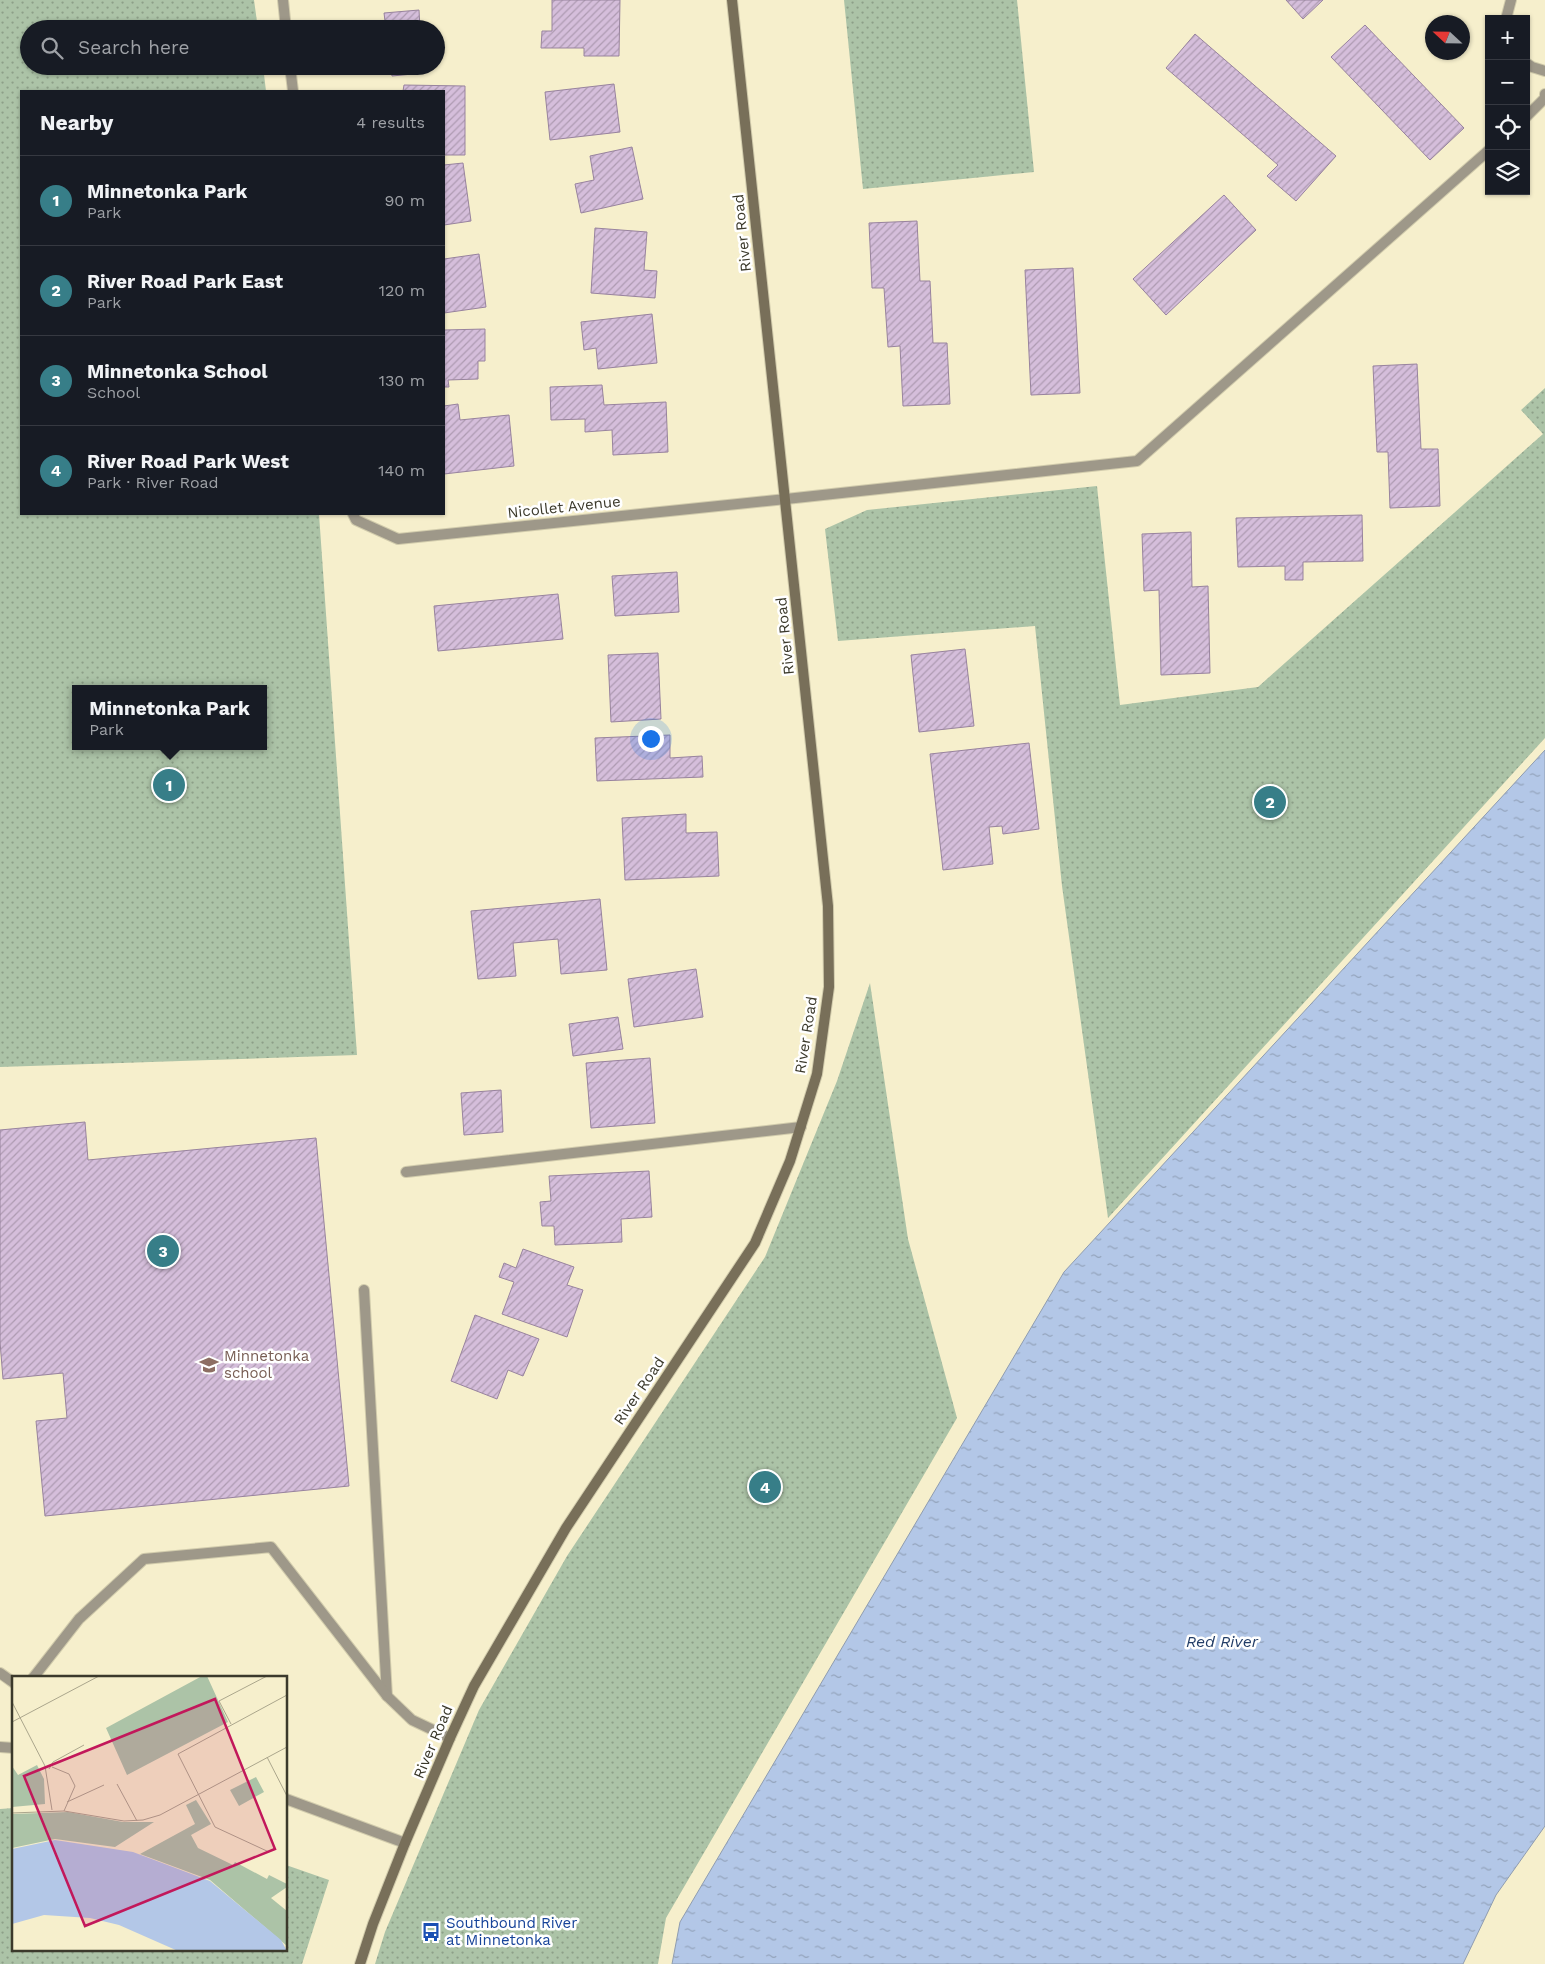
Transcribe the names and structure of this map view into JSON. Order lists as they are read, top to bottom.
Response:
{
  "streets": {
    "street": ["River Road", "Nicollet Avenue"]
  },
  "crossings": [
    ["River Road", "Nicollet Avenue"]
  ],
  "water": ["Red River"],
  "places": {
    "school or university": ["Minnetonka school"],
    "bus stop": ["Southbound River at Minnetonka"]
  },
  "north": "left",
  "page": {
    "map_buttons": ["+", "−"],
    "search": "Search here",
    "heading": ["Nearby", "4 results"],
    "list": [
      {
        "mark": "1",
        "name": "Minnetonka Park",
        "note": "Park",
        "value": "90 m"
      },
      {
        "mark": "2",
        "name": "River Road Park East",
        "note": "Park",
        "value": "120 m"
      },
      {
        "mark": "3",
        "name": "Minnetonka School",
        "note": "School",
        "value": "130 m"
      },
      {
        "mark": "4",
        "name": "River Road Park West",
        "note": "Park · River Road",
        "value": "140 m"
      }
    ],
    "popup": ["Minnetonka Park", "Park"],
    "pins": [
      "1",
      "2",
      "3",
      "4"
    ]
  }
}
